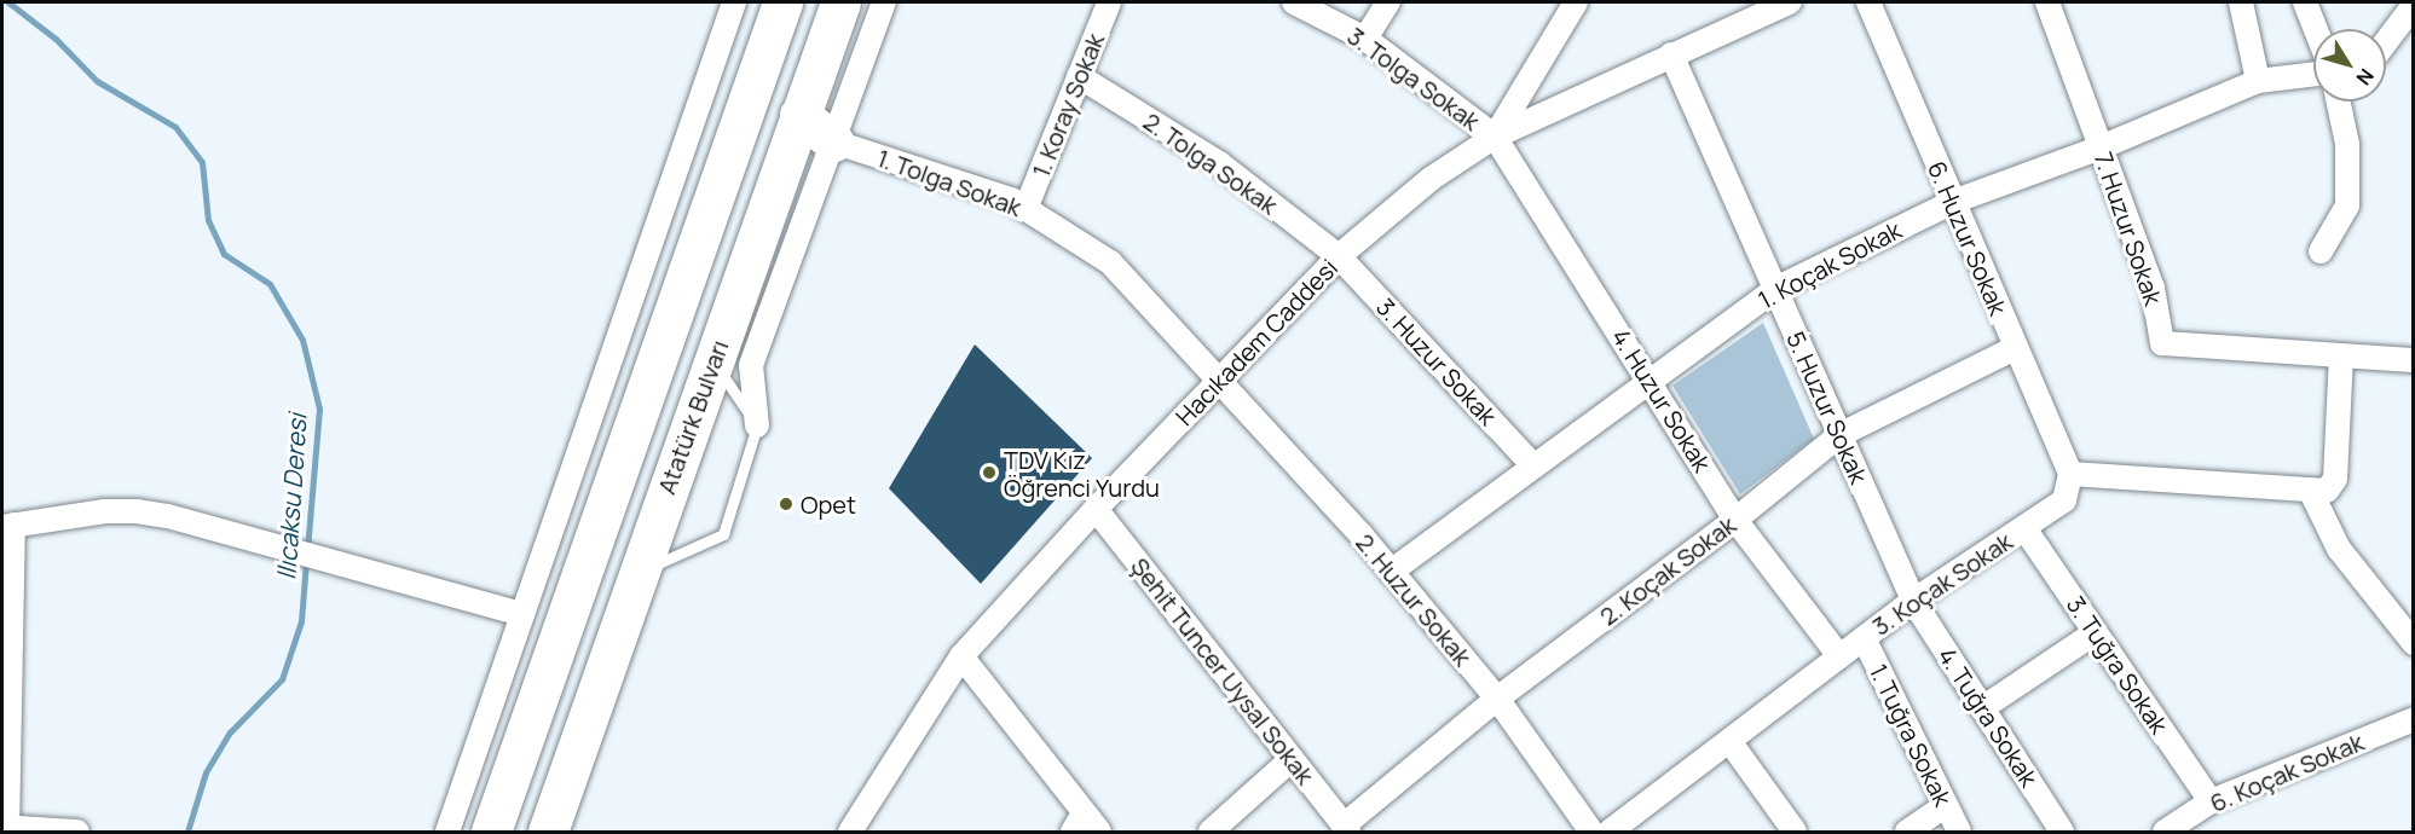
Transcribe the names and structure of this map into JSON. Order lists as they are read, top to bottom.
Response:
{
  "streets": {
    "highway": ["Atatürk Bulvarı"],
    "street": [
      "3. Tolga Sokak",
      "1. Koray Sokak",
      "2. Tolga Sokak",
      "1. Tolga Sokak",
      "7. Huzur Sokak",
      "6. Huzur Sokak",
      "1. Koçak Sokak",
      "Hacıkadem Caddesi",
      "3. Huzur Sokak",
      "4. Huzur Sokak",
      "5. Huzur Sokak",
      "2. Koçak Sokak",
      "3. Koçak Sokak",
      "2. Huzur Sokak",
      "3. Tuğra Sokak",
      "Şehit Tuncer Uysal Sokak",
      "4. Tuğra Sokak",
      "1. Tuğra Sokak",
      "6. Koçak Sokak"
    ]
  },
  "crossings": [
    ["3. Tolga Sokak", "Hacıkadem Caddesi"],
    ["3. Tolga Sokak", "4. Huzur Sokak"],
    ["1. Koray Sokak", "2. Tolga Sokak"],
    ["1. Koray Sokak", "1. Tolga Sokak"],
    ["2. Tolga Sokak", "Hacıkadem Caddesi"],
    ["2. Tolga Sokak", "3. Huzur Sokak"],
    ["1. Tolga Sokak", "Hacıkadem Caddesi"],
    ["1. Tolga Sokak", "2. Huzur Sokak"],
    ["7. Huzur Sokak", "1. Koçak Sokak"],
    ["6. Huzur Sokak", "1. Koçak Sokak"],
    ["6. Huzur Sokak", "2. Koçak Sokak"],
    ["6. Huzur Sokak", "3. Koçak Sokak"],
    ["1. Koçak Sokak", "3. Huzur Sokak"],
    ["1. Koçak Sokak", "4. Huzur Sokak"],
    ["1. Koçak Sokak", "5. Huzur Sokak"],
    ["1. Koçak Sokak", "2. Huzur Sokak"],
    ["Hacıkadem Caddesi", "3. Huzur Sokak"],
    ["Hacıkadem Caddesi", "4. Huzur Sokak"],
    ["Hacıkadem Caddesi", "5. Huzur Sokak"],
    ["Hacıkadem Caddesi", "2. Huzur Sokak"],
    ["Hacıkadem Caddesi", "Şehit Tuncer Uysal Sokak"],
    ["4. Huzur Sokak", "2. Koçak Sokak"],
    ["4. Huzur Sokak", "3. Koçak Sokak"],
    ["5. Huzur Sokak", "2. Koçak Sokak"],
    ["5. Huzur Sokak", "3. Koçak Sokak"],
    ["5. Huzur Sokak", "4. Tuğra Sokak"],
    ["2. Koçak Sokak", "2. Huzur Sokak"],
    ["2. Koçak Sokak", "Şehit Tuncer Uysal Sokak"],
    ["3. Koçak Sokak", "3. Tuğra Sokak"],
    ["3. Koçak Sokak", "4. Tuğra Sokak"],
    ["3. Koçak Sokak", "1. Tuğra Sokak"],
    ["3. Tuğra Sokak", "6. Koçak Sokak"]
  ],
  "water": ["Ilıcaksu Deresi"],
  "places": ["TDV Kız Öğrenci Yurdu", "Opet"],
  "north": "bottom right"
}
